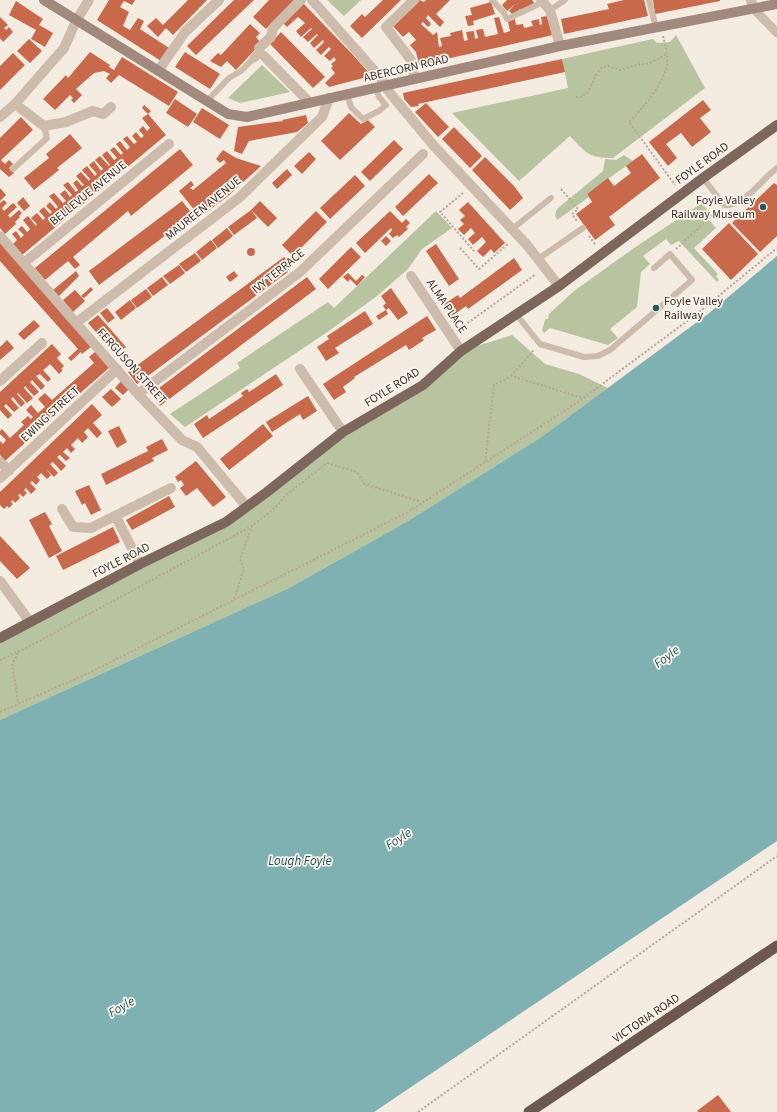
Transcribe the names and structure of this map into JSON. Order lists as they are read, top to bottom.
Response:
{
  "streets": {
    "highway": ["VICTORIA ROAD"],
    "main road": ["ABERCORN ROAD", "FOYLE ROAD"],
    "street": [
      "BELLEVUE AVENUE",
      "MAUREEN AVENUE",
      "IVY TERRACE",
      "ALMA PLACE",
      "FERGUSON STREET",
      "EWING STREET"
    ]
  },
  "crossings": [
    ["ABERCORN ROAD", "MAUREEN AVENUE"],
    ["FOYLE ROAD", "ALMA PLACE"],
    ["FOYLE ROAD", "FERGUSON STREET"],
    ["BELLEVUE AVENUE", "FERGUSON STREET"],
    ["MAUREEN AVENUE", "FERGUSON STREET"],
    ["IVY TERRACE", "FERGUSON STREET"],
    ["FERGUSON STREET", "EWING STREET"]
  ],
  "water": ["Foyle", "Lough Foyle"],
  "places": ["Foyle Valley Railway Museum", "Foyle Valley Railway"]
}
